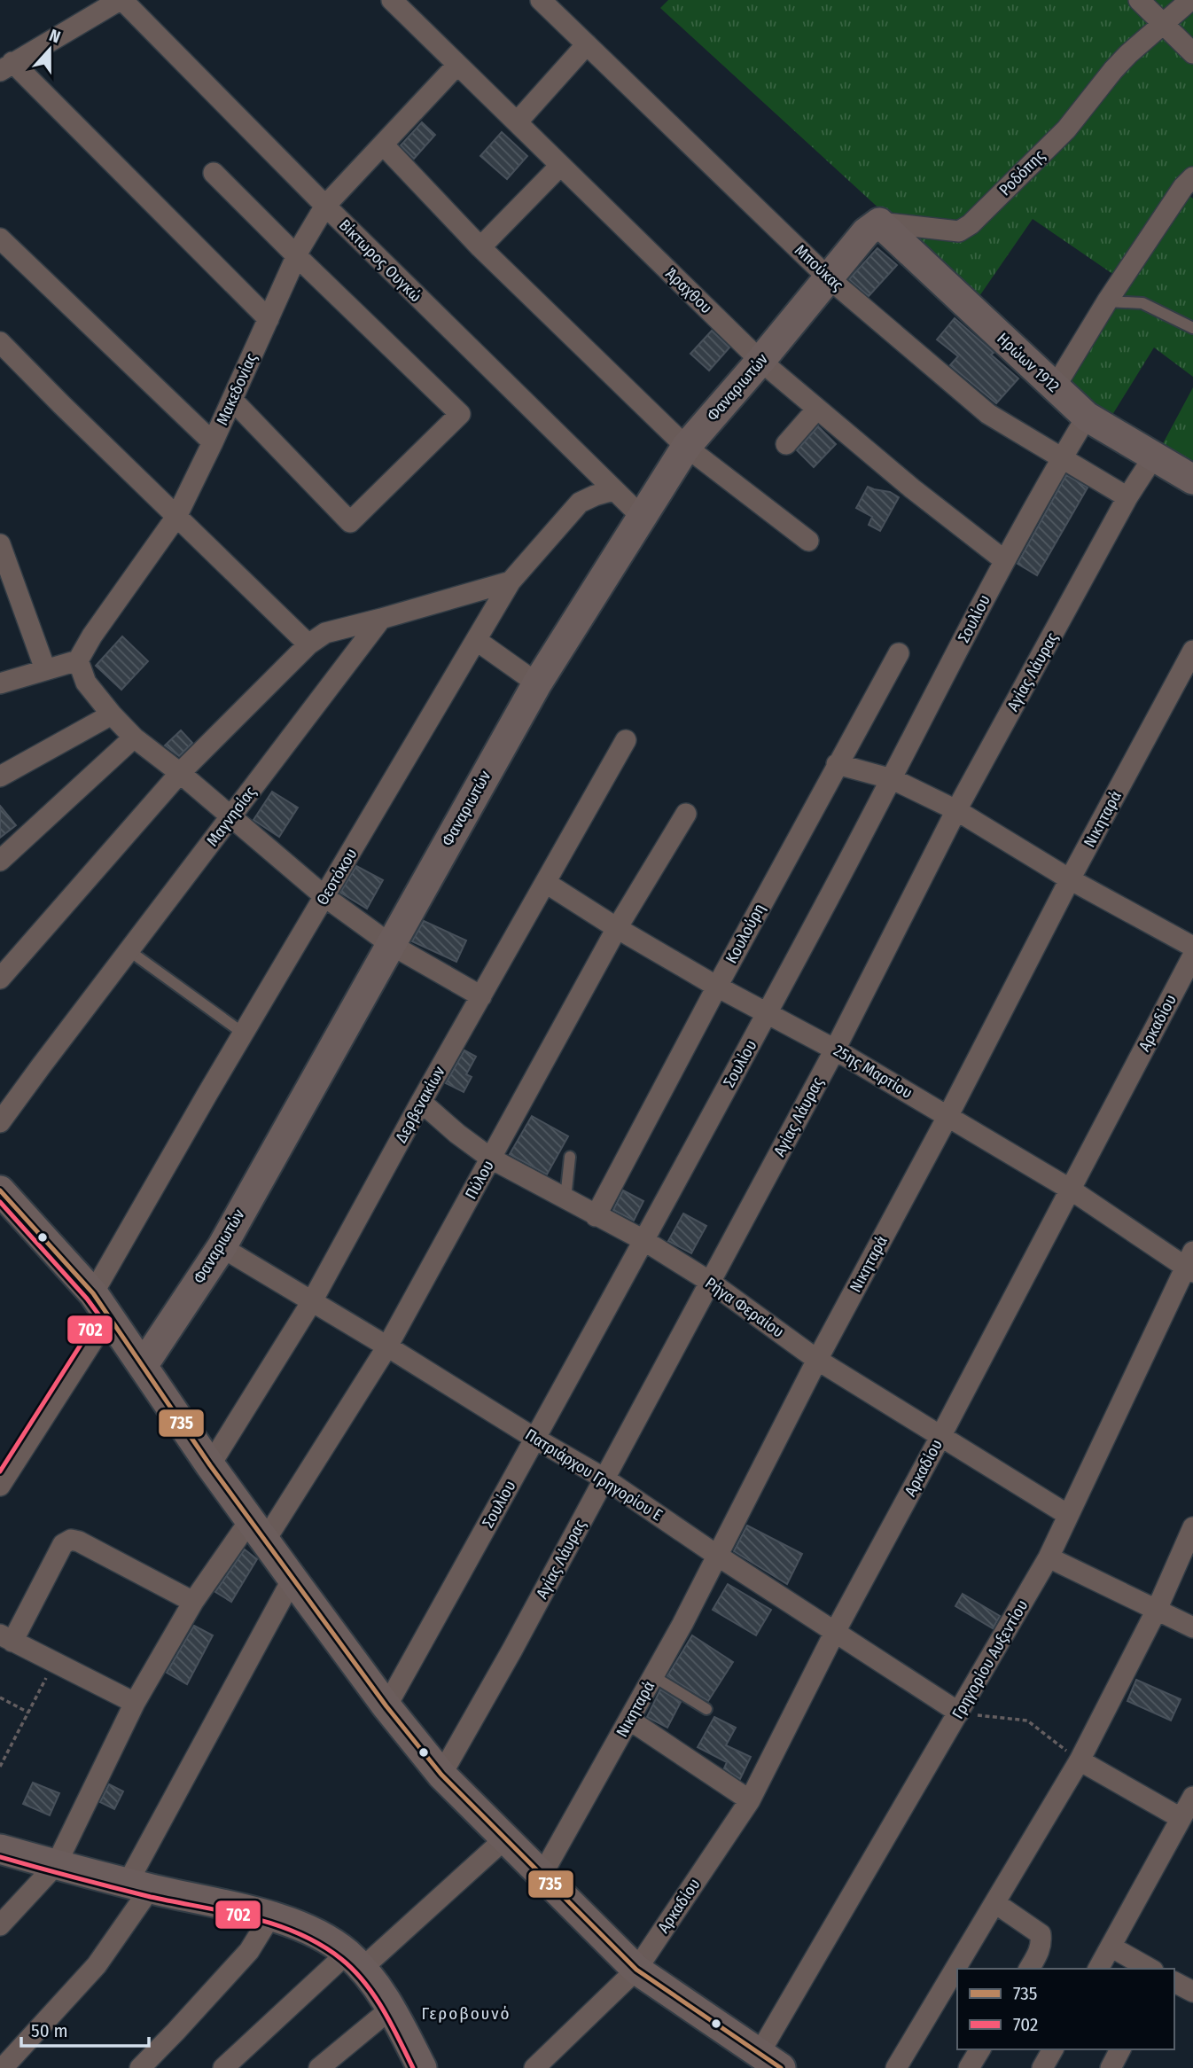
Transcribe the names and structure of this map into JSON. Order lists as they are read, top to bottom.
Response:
{
  "streets": {
    "street": [
      "Ροδόπης",
      "Βίκτωρος Ουγκώ",
      "Μπούκας",
      "Άραχθου",
      "Ηρώων 1912",
      "Φαναριωτών",
      "Μακεδονίας",
      "Σουλίου",
      "Αγίας Λάυρας",
      "Μαγνησίας",
      "Νικηταρά",
      "Θεοτόκου",
      "Κουλούρη",
      "Αρκαδίου",
      "25ης Μαρτίου",
      "Δερβενακίων",
      "Πύλου",
      "Ρήγα Φεραίου",
      "Πατριάρχου Γρηγορίου Ε",
      "Γρηγορίου Αυξεντίου"
    ]
  },
  "crossings": [
    ["Ροδόπης", "Ηρώων 1912"],
    ["Βίκτωρος Ουγκώ", "Φαναριωτών"],
    ["Βίκτωρος Ουγκώ", "Μακεδονίας"],
    ["Βίκτωρος Ουγκώ", "Θεοτόκου"],
    ["Μπούκας", "Φαναριωτών"],
    ["Μπούκας", "Σουλίου"],
    ["Μπούκας", "Αγίας Λάυρας"],
    ["Άραχθου", "Φαναριωτών"],
    ["Άραχθου", "Μακεδονίας"],
    ["Άραχθου", "Σουλίου"],
    ["Ηρώων 1912", "Σουλίου"],
    ["Ηρώων 1912", "Αγίας Λάυρας"],
    ["Φαναριωτών", "Πατριάρχου Γρηγορίου Ε"],
    ["Σουλίου", "25ης Μαρτίου"],
    ["Σουλίου", "Ρήγα Φεραίου"],
    ["Σουλίου", "Πατριάρχου Γρηγορίου Ε"],
    ["Αγίας Λάυρας", "25ης Μαρτίου"],
    ["Αγίας Λάυρας", "Ρήγα Φεραίου"],
    ["Αγίας Λάυρας", "Πατριάρχου Γρηγορίου Ε"],
    ["Νικηταρά", "25ης Μαρτίου"],
    ["Νικηταρά", "Ρήγα Φεραίου"],
    ["Νικηταρά", "Πατριάρχου Γρηγορίου Ε"],
    ["Κουλούρη", "25ης Μαρτίου"],
    ["Κουλούρη", "Ρήγα Φεραίου"],
    ["Αρκαδίου", "25ης Μαρτίου"],
    ["Αρκαδίου", "Ρήγα Φεραίου"],
    ["Αρκαδίου", "Πατριάρχου Γρηγορίου Ε"],
    ["25ης Μαρτίου", "Δερβενακίων"],
    ["25ης Μαρτίου", "Πύλου"],
    ["25ης Μαρτίου", "Γρηγορίου Αυξεντίου"],
    ["Δερβενακίων", "Ρήγα Φεραίου"],
    ["Δερβενακίων", "Πατριάρχου Γρηγορίου Ε"],
    ["Πύλου", "Ρήγα Φεραίου"],
    ["Πύλου", "Πατριάρχου Γρηγορίου Ε"],
    ["Ρήγα Φεραίου", "Γρηγορίου Αυξεντίου"],
    ["Πατριάρχου Γρηγορίου Ε", "Γρηγορίου Αυξεντίου"]
  ],
  "districts": ["Γεροβουνό"],
  "lines": ["transit line 735", "transit line 702"],
  "legend": ["735", "702"],
  "scale_bar": "50 m",
  "north": "top"
}
